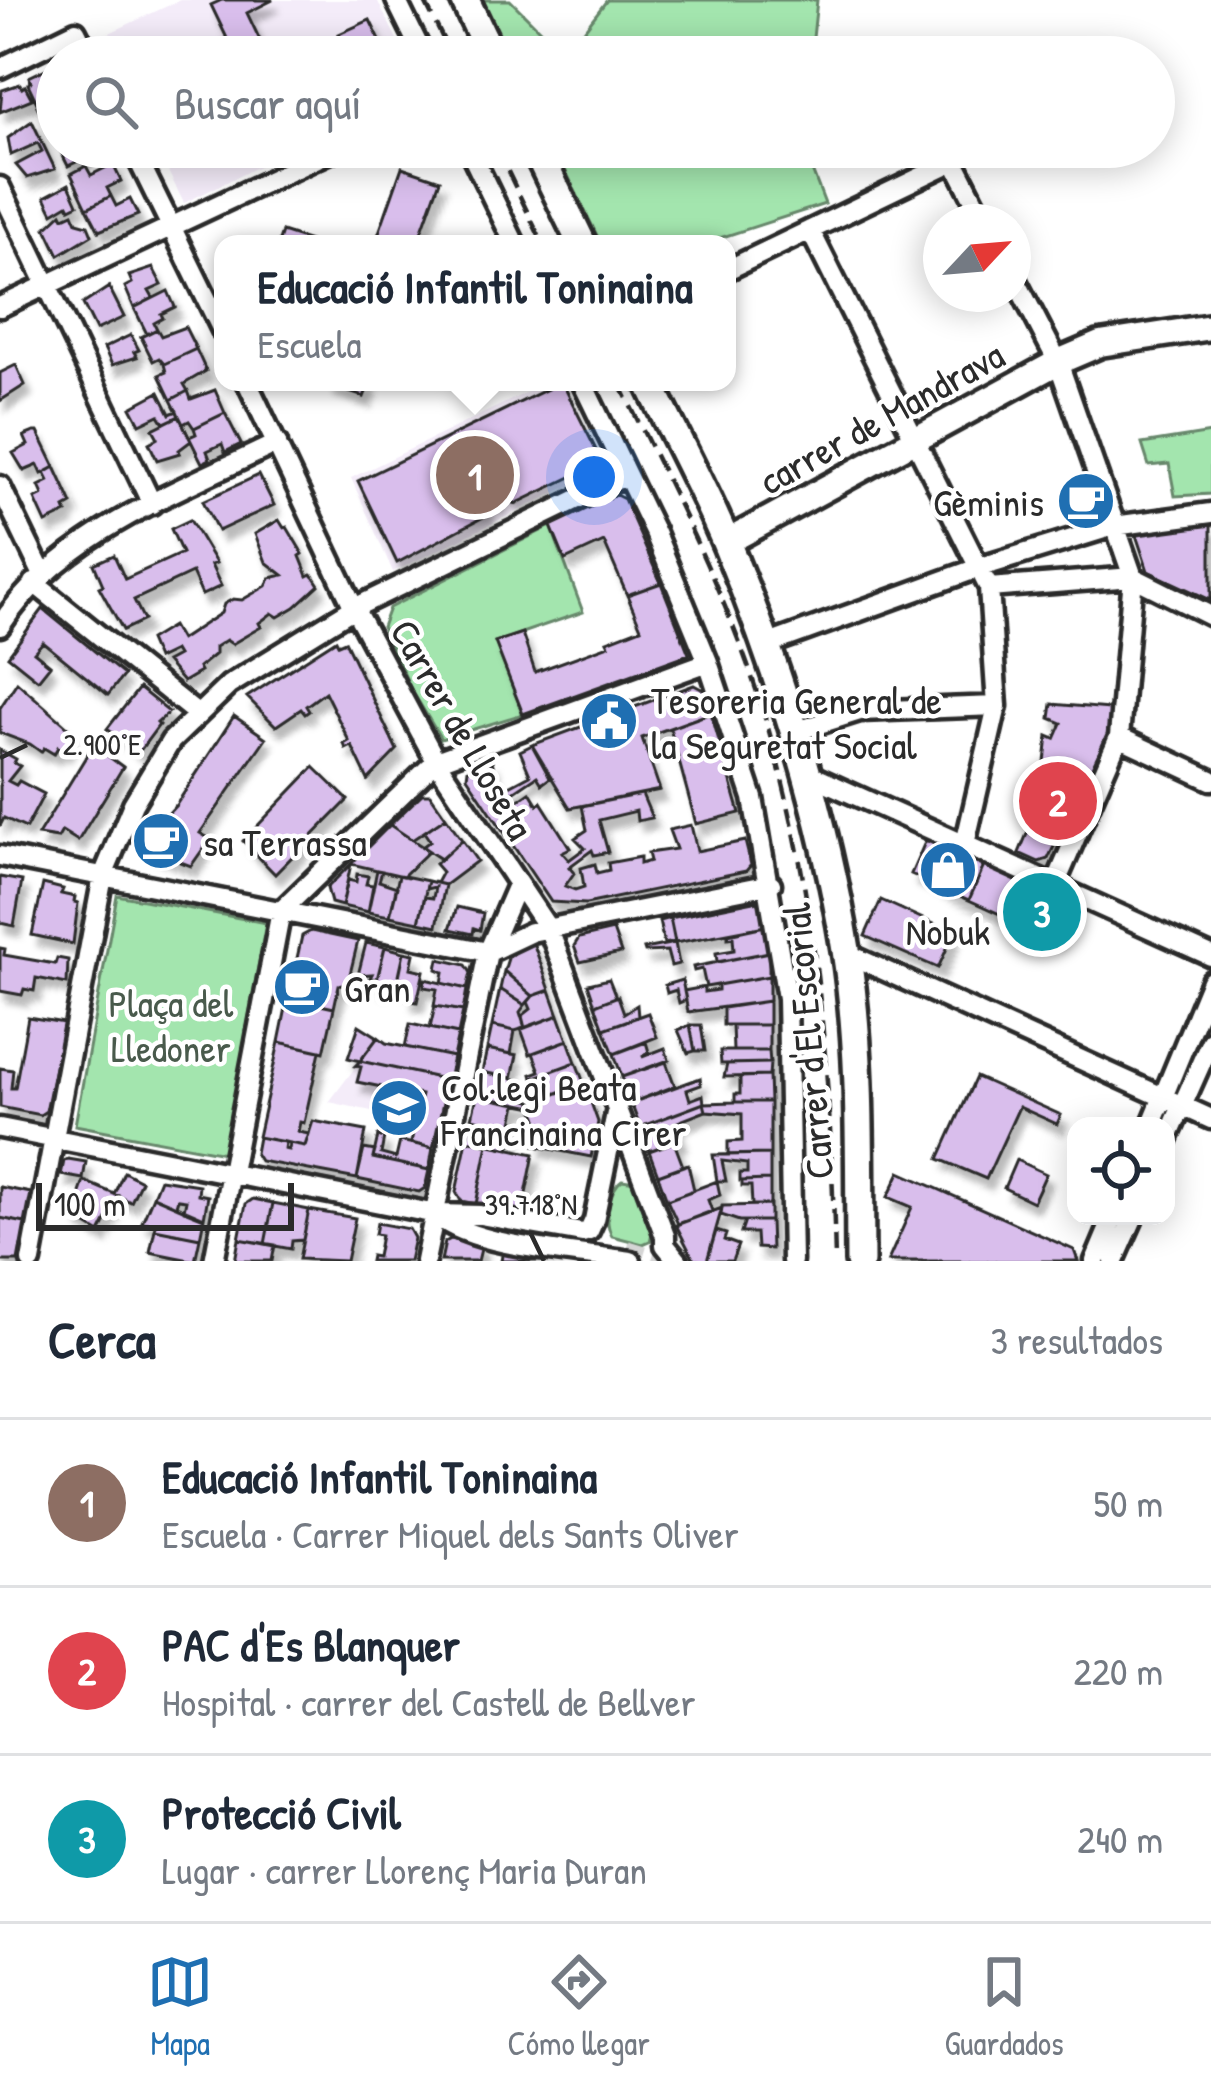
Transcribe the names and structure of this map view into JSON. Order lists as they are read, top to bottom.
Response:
{
  "streets": {
    "main road": ["Carrer d'El Escorial"],
    "street": ["carrer de Mandrava", "Carrer de Lloseta"]
  },
  "crossings": [
    ["carrer de Mandrava", "Carrer d'El Escorial"]
  ],
  "parks": ["Plaça del Lledoner"],
  "places": {
    "cafe": ["Gèminis", "sa Terrassa", "Gran"],
    "public building": ["Tesoreria General de la Seguretat Social"],
    "shop": ["Nobuk"],
    "school or university": ["Col·legi Beata Francinaina Cirer"]
  },
  "scale_bar": "100 m",
  "north": "top right",
  "page": {
    "search": "Buscar aquí",
    "popup": ["Educació Infantil Toninaina", "Escuela"],
    "pins": ["1", "2", "3"],
    "scale": "100 m",
    "heading": ["Cerca", "3 resultados"],
    "list": [
      {
        "mark": "1",
        "name": "Educació Infantil Toninaina",
        "note": "Escuela · Carrer Miquel dels Sants Oliver",
        "value": "50 m"
      },
      {
        "mark": "2",
        "name": "PAC d'Es Blanquer",
        "note": "Hospital · carrer del Castell de Bellver",
        "value": "220 m"
      },
      {
        "mark": "3",
        "name": "Protecció Civil",
        "note": "Lugar · carrer Llorenç Maria Duran",
        "value": "240 m"
      }
    ],
    "nav": ["Mapa", "Cómo llegar", "Guardados"]
  },
  "coordinates": ["2.900°E", "39.718°N"]
}
